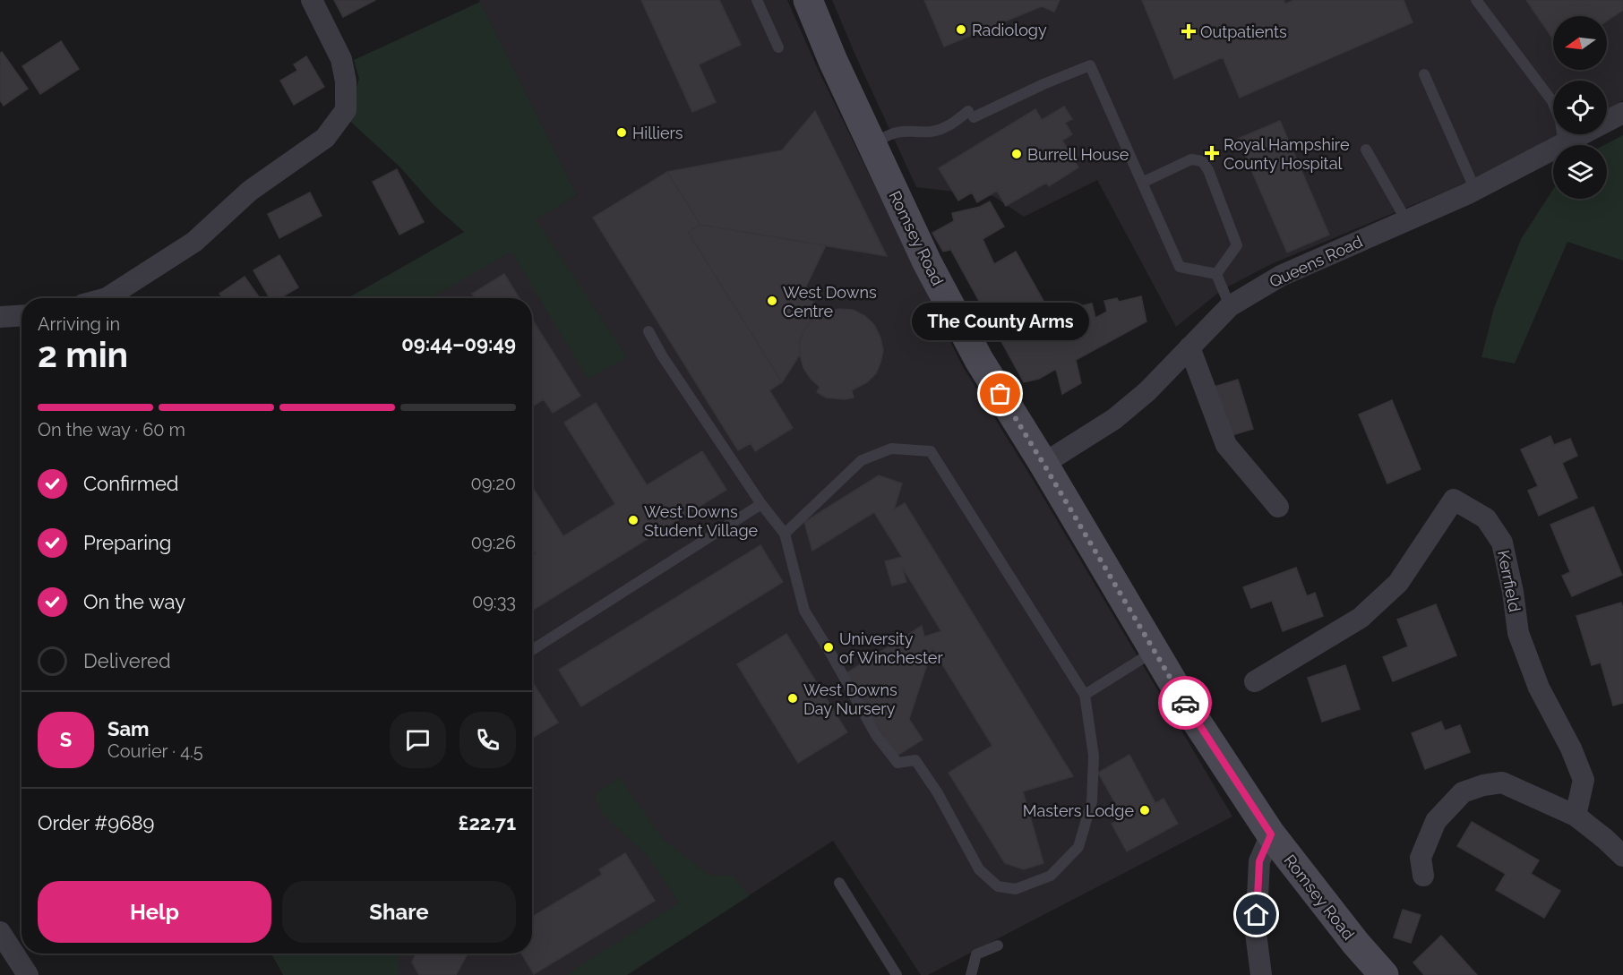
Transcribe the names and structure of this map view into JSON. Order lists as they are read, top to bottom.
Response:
{
  "streets": {
    "main road": ["Romsey Road"],
    "street": ["Queens Road", "Kerrfield"]
  },
  "crossings": [
    ["Romsey Road", "Queens Road"]
  ],
  "places": {
    "other": [
      "Radiology",
      "Hilliers",
      "Burrell House",
      "West Downs Centre",
      "The County Arms",
      "West Downs Student Village",
      "University of Winchester",
      "West Downs Day Nursery",
      "Masters Lodge"
    ],
    "health": ["Outpatients", "Royal Hampshire County Hospital"]
  },
  "north": "left",
  "page": {
    "heading": ["2 min", "Arriving in", "09:44–09:49"],
    "panel": [
      "Sam",
      "Courier · 4.5",
      "Order #9689",
      "£22.71"
    ],
    "bubble": "The County Arms",
    "bar": "On the way · 60 m",
    "list": [
      ["Confirmed", "09:20"],
      ["Preparing", "09:26"],
      ["On the way", "09:33"],
      "Delivered"
    ],
    "round": "S",
    "buttons": ["Help", "Share"]
  }
}
